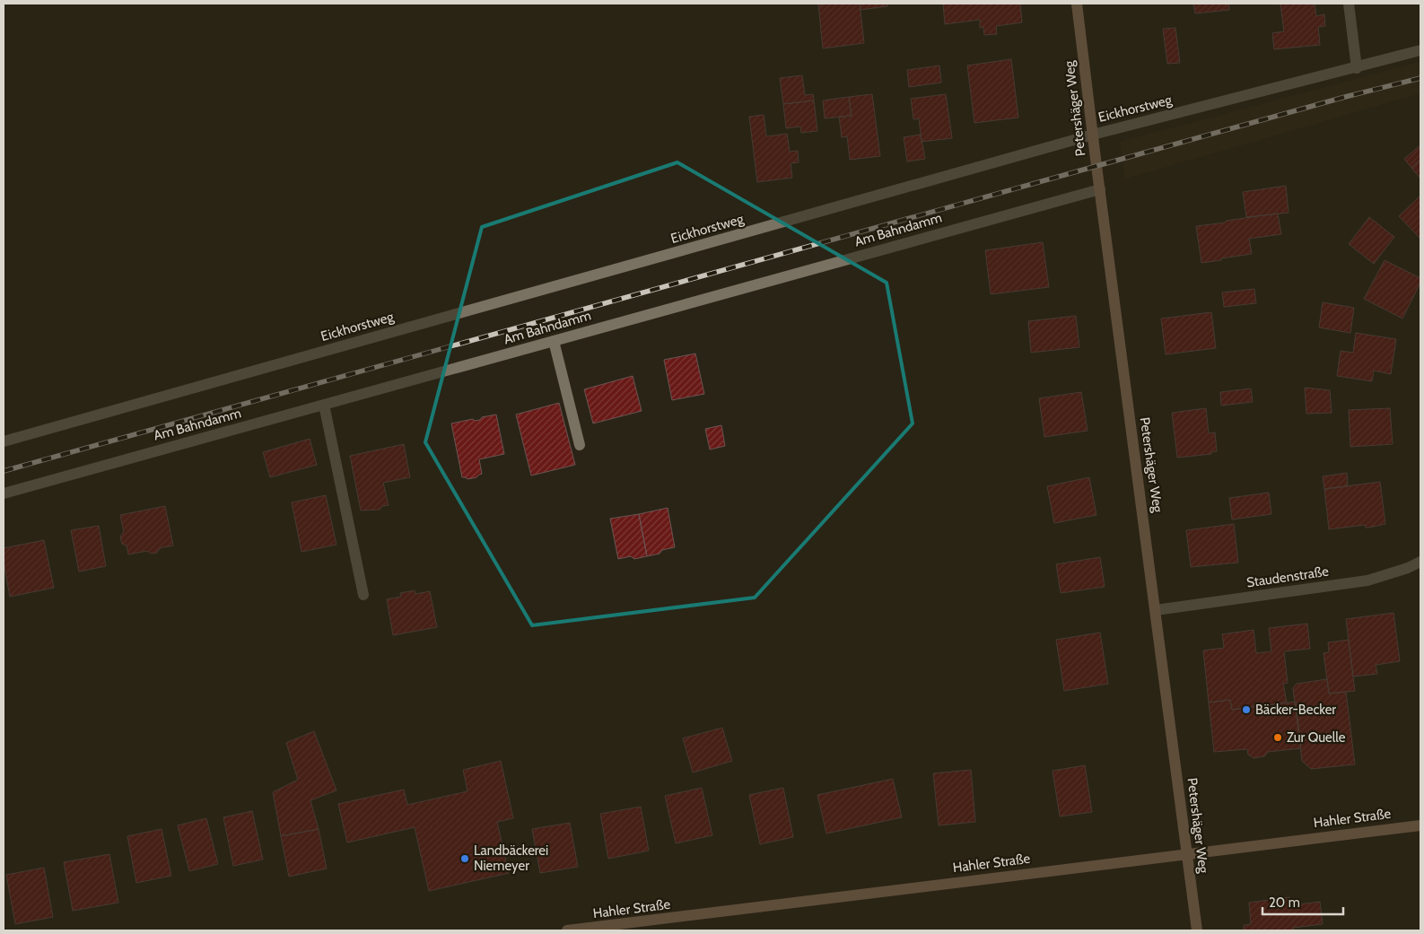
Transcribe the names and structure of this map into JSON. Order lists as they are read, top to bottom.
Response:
{
  "streets": {
    "street": [
      "Petershäger Weg",
      "Eickhorstweg",
      "Am Bahndamm",
      "Staudenstraße",
      "Hahler Straße"
    ]
  },
  "crossings": [
    ["Petershäger Weg", "Eickhorstweg"],
    ["Petershäger Weg", "Am Bahndamm"],
    ["Petershäger Weg", "Staudenstraße"],
    ["Petershäger Weg", "Hahler Straße"]
  ],
  "places": ["Bäcker-Becker", "Zur Quelle", "Landbäckerei Niemeyer"],
  "scale_bar": "20 m"
}
